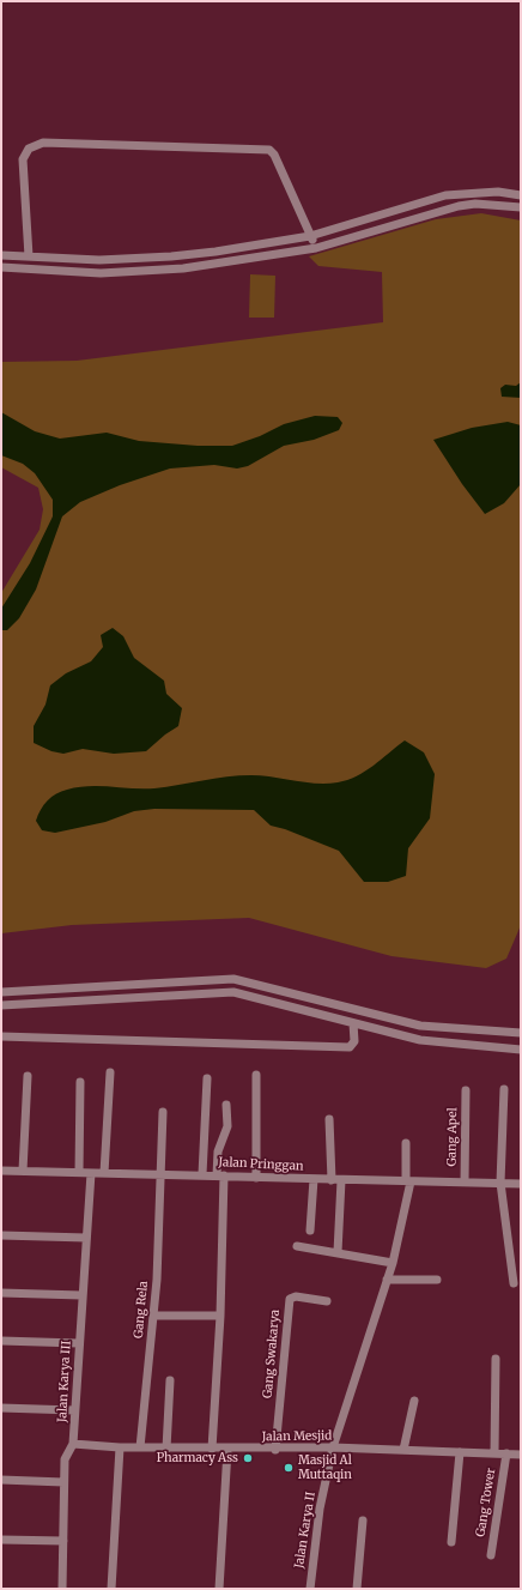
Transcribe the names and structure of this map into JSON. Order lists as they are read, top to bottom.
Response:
{
  "streets": {
    "street": [
      "Gang Apel",
      "Jalan Pringgan",
      "Gang Rela",
      "Gang Swakarya",
      "Jalan Karya III",
      "Jalan Mesjid",
      "Gang Tower",
      "Jalan Karya II"
    ]
  },
  "crossings": [
    ["Gang Apel", "Jalan Pringgan"],
    ["Jalan Pringgan", "Gang Rela"],
    ["Jalan Pringgan", "Jalan Karya III"],
    ["Jalan Pringgan", "Jalan Karya II"],
    ["Gang Rela", "Jalan Mesjid"],
    ["Gang Swakarya", "Jalan Mesjid"],
    ["Jalan Karya III", "Jalan Mesjid"],
    ["Jalan Mesjid", "Gang Tower"],
    ["Jalan Mesjid", "Jalan Karya II"]
  ],
  "places": ["Pharmacy Ass", "Masjid Al Muttaqin"]
}
